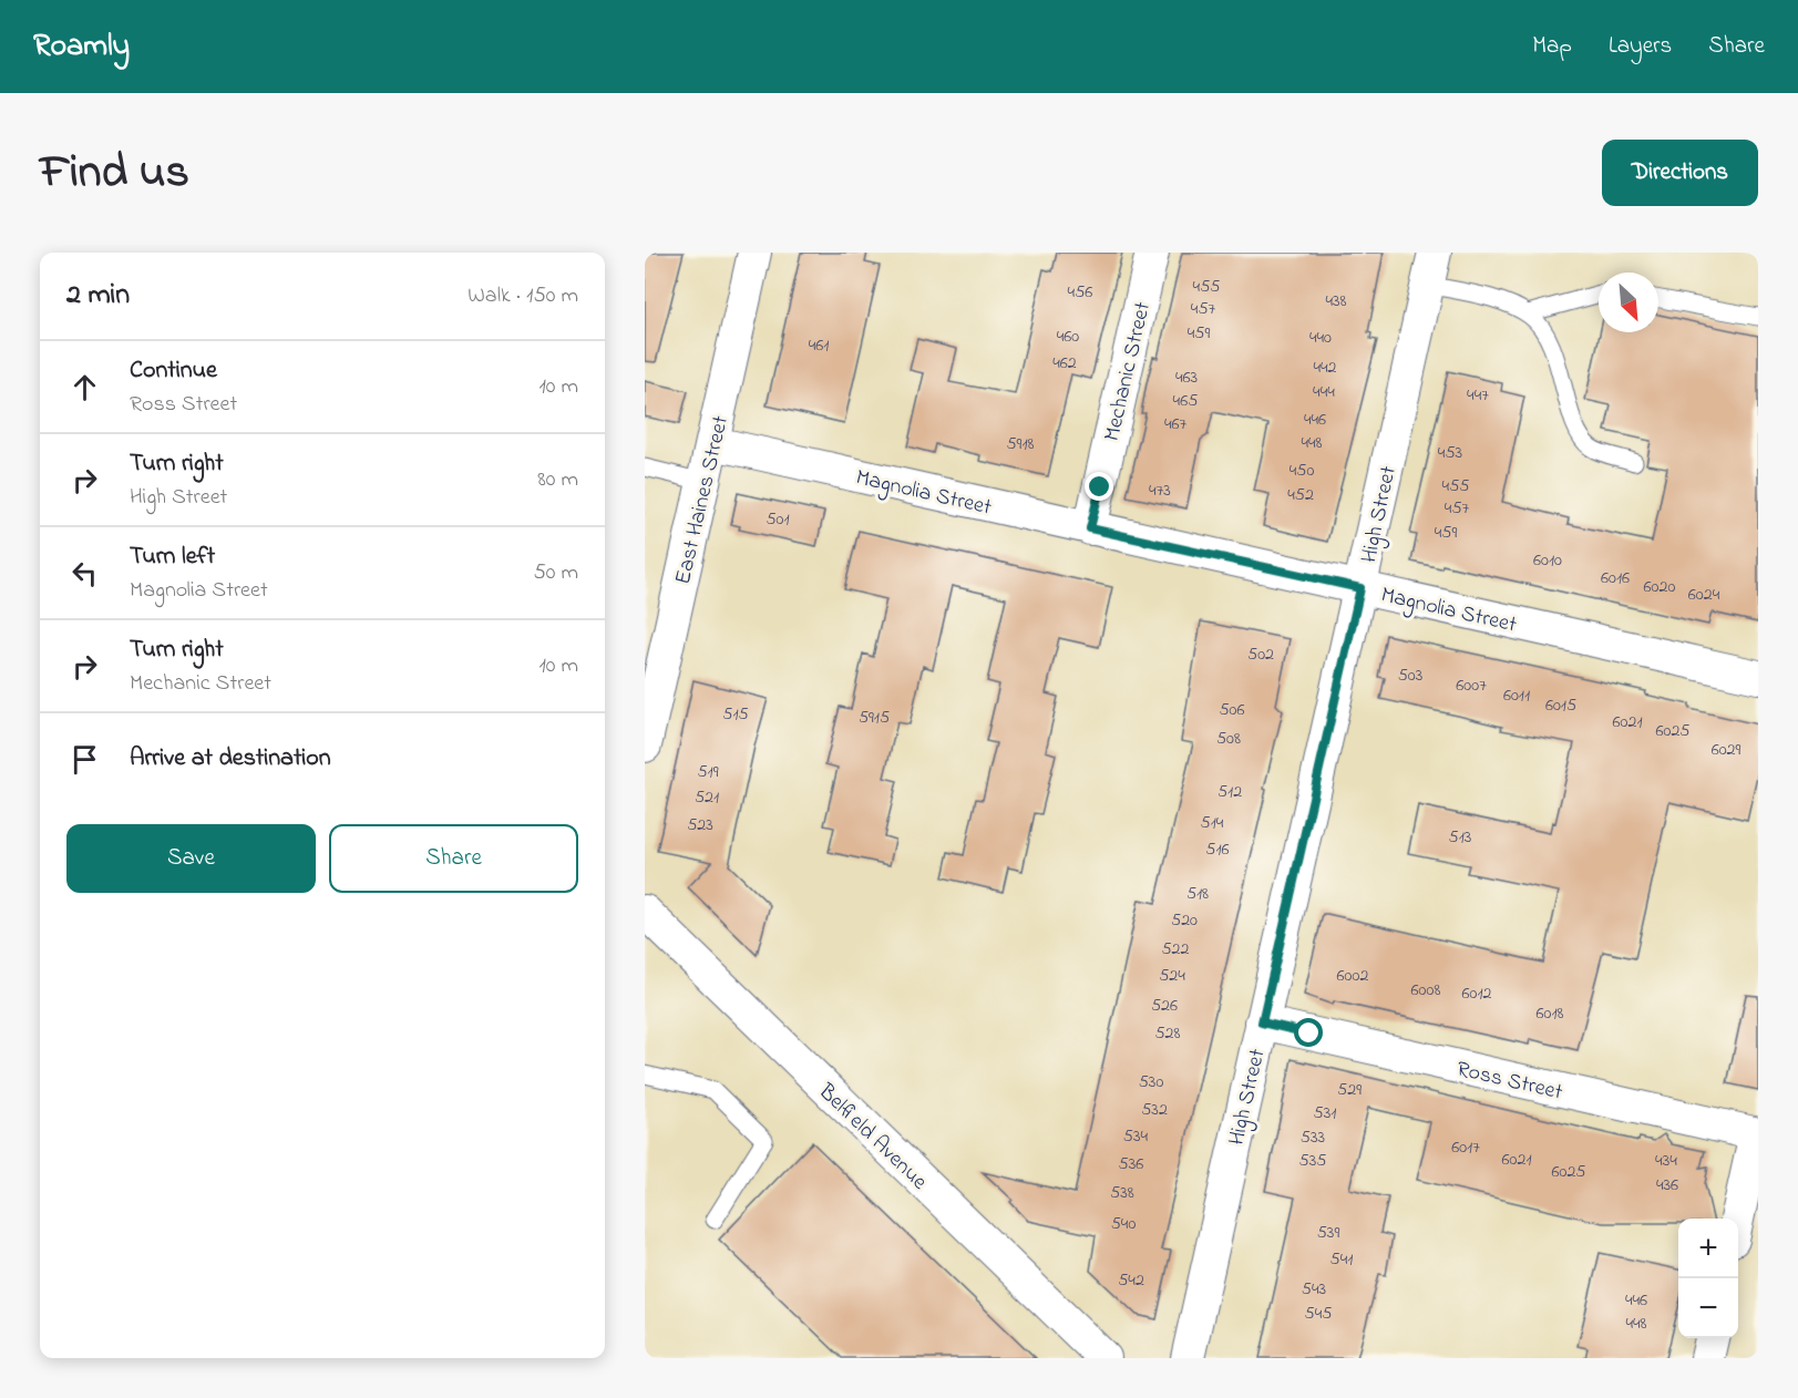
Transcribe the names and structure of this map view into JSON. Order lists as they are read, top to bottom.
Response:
{
  "streets": {
    "street": [
      "Mechanic Street",
      "Magnolia Street",
      "East Haines Street",
      "High Street",
      "Ross Street",
      "Belfield Avenue"
    ]
  },
  "crossings": [
    ["Mechanic Street", "Magnolia Street"],
    ["Magnolia Street", "East Haines Street"],
    ["Magnolia Street", "High Street"],
    ["High Street", "Ross Street"]
  ],
  "house_numbers": [
    "455",
    "456",
    "438",
    "457",
    "459",
    "460",
    "440",
    "461",
    "462",
    "442",
    "463",
    "444",
    "447",
    "465",
    "446",
    "467",
    "448",
    "5918",
    "453",
    "450",
    "455",
    "473",
    "452",
    "457",
    "501",
    "459",
    "6010",
    "6016",
    "6020",
    "6024",
    "502",
    "503",
    "6007",
    "6011",
    "6015",
    "506",
    "515",
    "5915",
    "6021",
    "6025",
    "508",
    "6029",
    "519",
    "512",
    "521",
    "514",
    "523",
    "513",
    "516",
    "518",
    "520",
    "522",
    "524",
    "6002",
    "6008",
    "6012",
    "526",
    "6018",
    "528",
    "530",
    "529",
    "532",
    "531",
    "534",
    "533",
    "6017",
    "6021",
    "535",
    "434",
    "536",
    "6025",
    "436",
    "538",
    "540",
    "539",
    "541",
    "542",
    "543",
    "446",
    "545",
    "448"
  ],
  "north": "bottom right",
  "page": {
    "header": "Roamly",
    "nav": ["Map", "Layers", "Share"],
    "title": "Find us",
    "buttons": [
      "Directions",
      ["Save", "Share"]
    ],
    "heading": ["2 min", "Walk · 150 m"],
    "list": [
      ["Continue", "Ross Street", "10 m"],
      ["Turn right", "High Street", "80 m"],
      ["Turn left", "Magnolia Street", "50 m"],
      ["Turn right", "Mechanic Street", "10 m"],
      "Arrive at destination"
    ],
    "map_buttons": ["+", "−"]
  }
}
